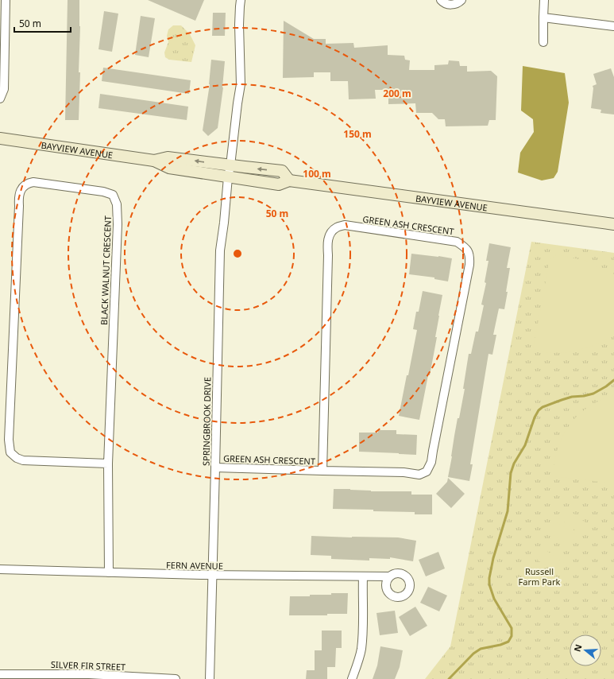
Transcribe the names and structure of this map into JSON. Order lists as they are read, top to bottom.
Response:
{
  "streets": {
    "main road": ["BAYVIEW AVENUE"],
    "street": [
      "GREEN ASH CRESCENT",
      "BLACK WALNUT CRESCENT",
      "SPRINGBROOK DRIVE",
      "FERN AVENUE",
      "SILVER FIR STREET"
    ]
  },
  "crossings": [
    ["BAYVIEW AVENUE", "SPRINGBROOK DRIVE"],
    ["GREEN ASH CRESCENT", "SPRINGBROOK DRIVE"],
    ["BLACK WALNUT CRESCENT", "FERN AVENUE"],
    ["SPRINGBROOK DRIVE", "FERN AVENUE"]
  ],
  "parks": ["Russell Farm Park"],
  "scale_bar": "50 m",
  "north": "left",
  "rings": [
    "200 m",
    "150 m",
    "100 m",
    "50 m"
  ]
}
